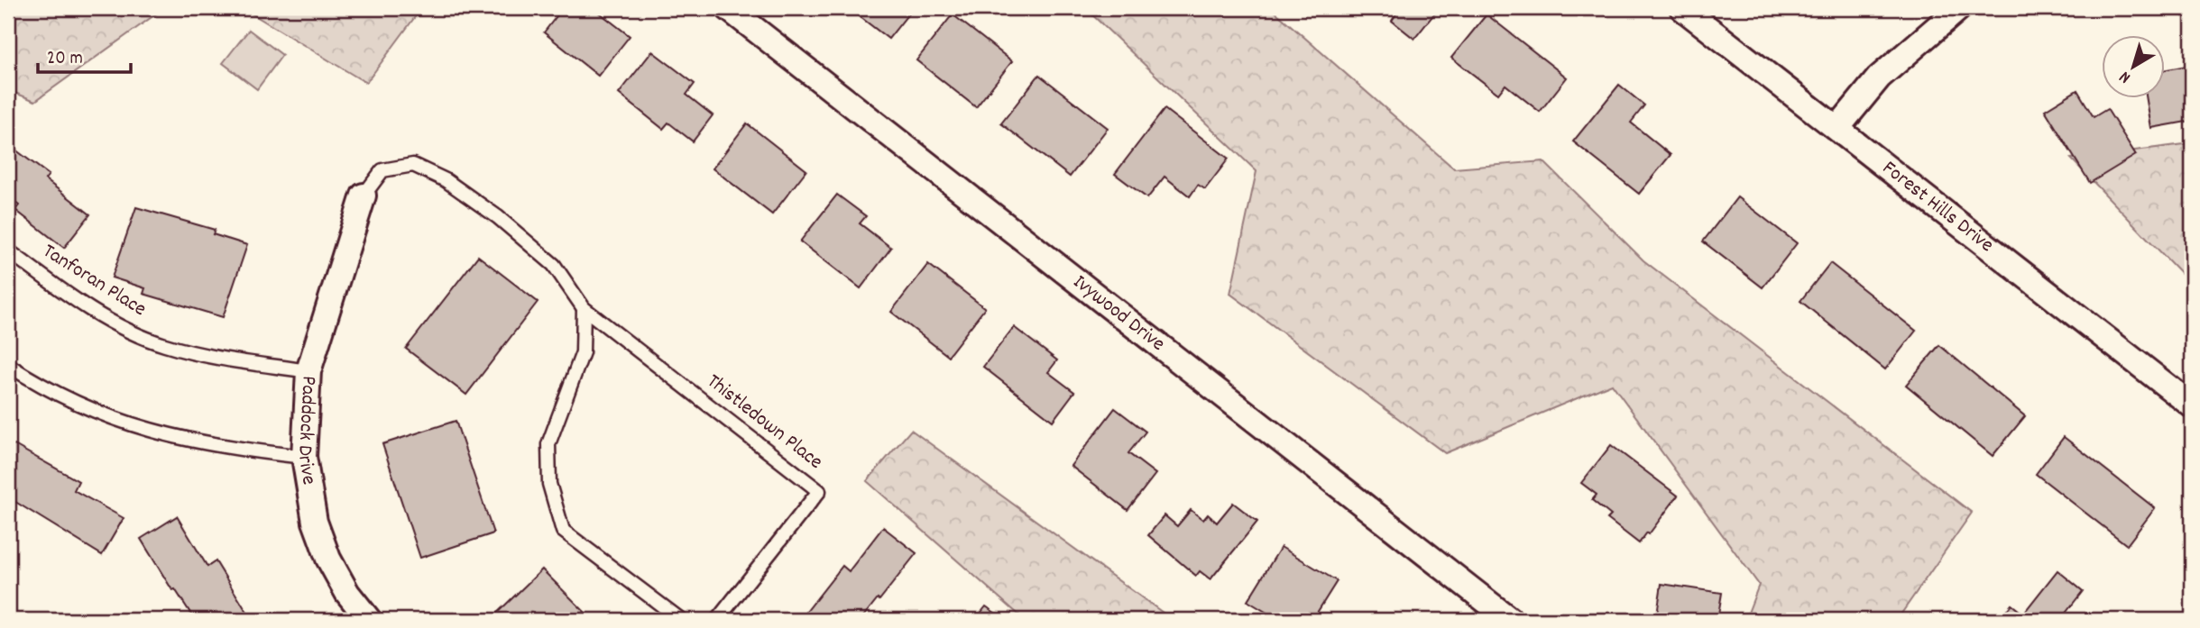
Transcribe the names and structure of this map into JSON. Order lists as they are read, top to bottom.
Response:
{
  "streets": {
    "street": ["Forest Hills Drive", "Ivywood Drive", "Paddock Drive"],
    "lane": ["Tanforan Place", "Thistledown Place"]
  },
  "crossings": [
    ["Tanforan Place", "Paddock Drive"],
    ["Thistledown Place", "Paddock Drive"]
  ],
  "scale_bar": "20 m",
  "north": "bottom left"
}
